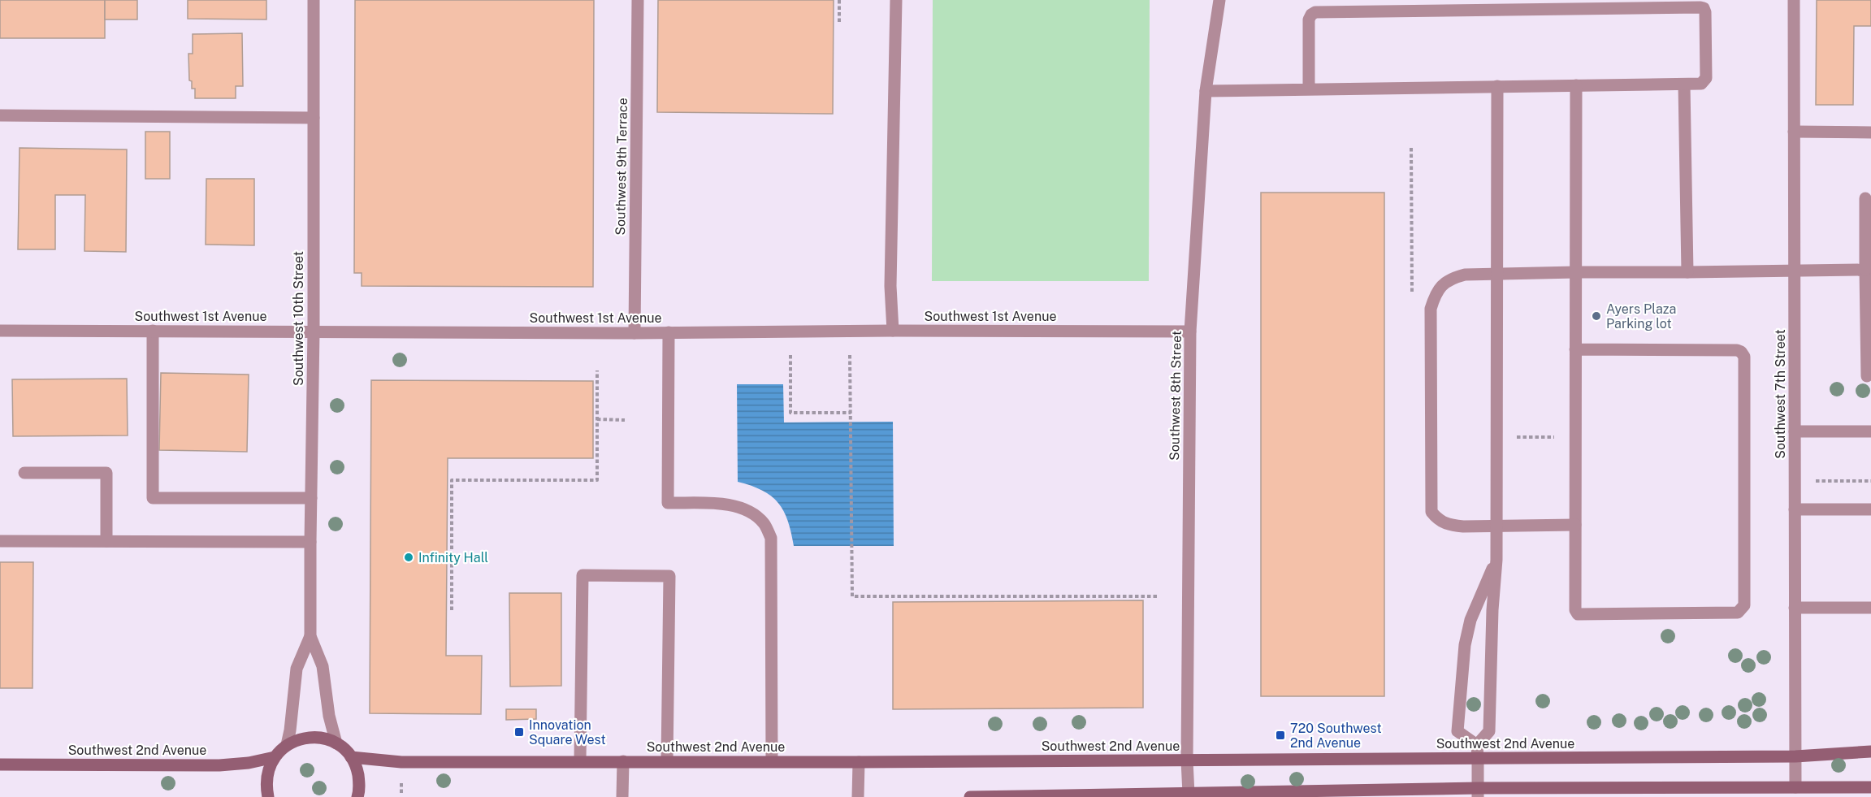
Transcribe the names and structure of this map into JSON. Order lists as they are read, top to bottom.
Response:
{
  "streets": {
    "street": [
      "Southwest 9th Terrace",
      "Southwest 1st Avenue",
      "Southwest 10th Street",
      "Southwest 7th Street",
      "Southwest 8th Street",
      "Southwest 2nd Avenue"
    ]
  },
  "crossings": [
    ["Southwest 9th Terrace", "Southwest 1st Avenue"],
    ["Southwest 1st Avenue", "Southwest 10th Street"],
    ["Southwest 1st Avenue", "Southwest 8th Street"],
    ["Southwest 7th Street", "Southwest 2nd Avenue"],
    ["Southwest 8th Street", "Southwest 2nd Avenue"]
  ],
  "places": {
    "other": ["Ayers Plaza Parking lot", "Infinity Hall"],
    "transit": ["Innovation Square West", "720 Southwest 2nd Avenue"]
  }
}
